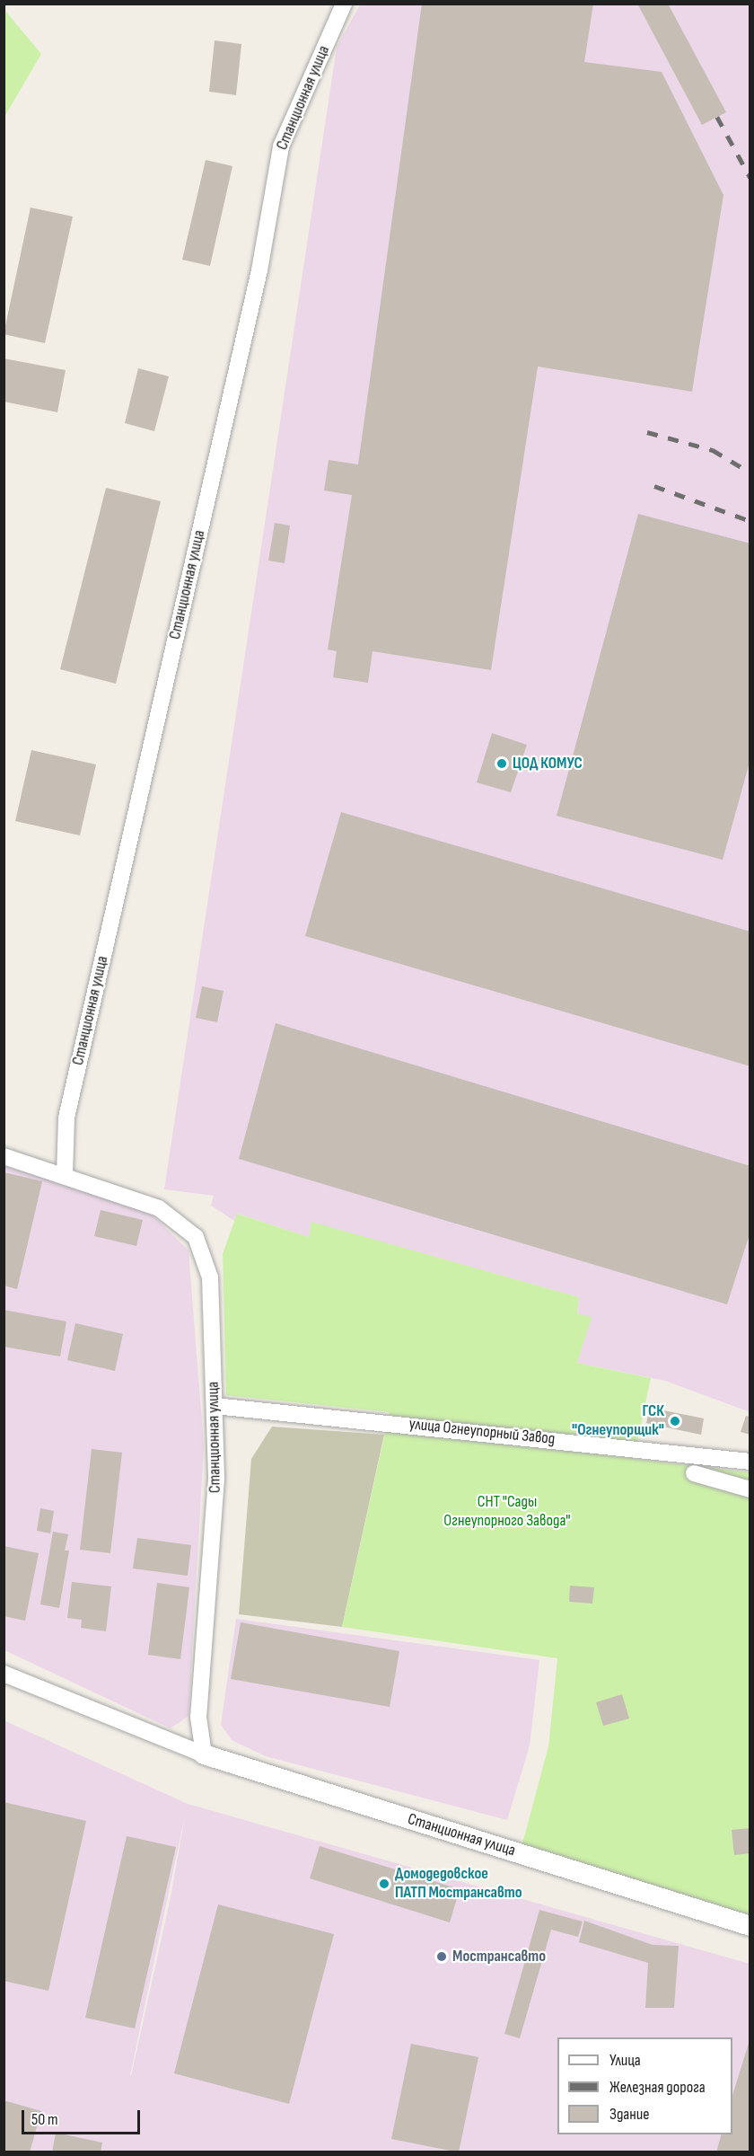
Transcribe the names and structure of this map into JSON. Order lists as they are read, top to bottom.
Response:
{
  "streets": {
    "street": ["Станционная улица", "улица Огнеупорный Завод"]
  },
  "crossings": [
    ["Станционная улица", "улица Огнеупорный Завод"]
  ],
  "parks": ["СНТ \"Сады Огнеупорного Завода\""],
  "places": [
    "ЦОД КОМУС",
    "ГСК \"Огнеупорщик\"",
    "Домодедовское ПАТП Мострансавто",
    "Мострансавто"
  ],
  "legend": ["Улица", "Железная дорога", "Здание"],
  "scale_bar": "50 m"
}
